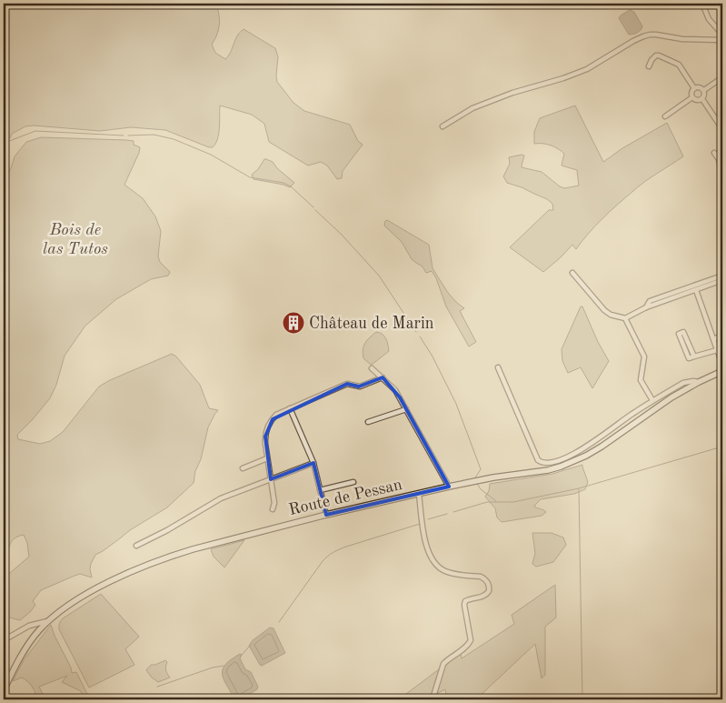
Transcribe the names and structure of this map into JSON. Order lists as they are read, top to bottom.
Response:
{
  "streets": {
    "main road": ["Route de Pessan"]
  },
  "parks": ["Bois de las Tutos"],
  "places": {
    "building": ["Château de Marin"]
  }
}
